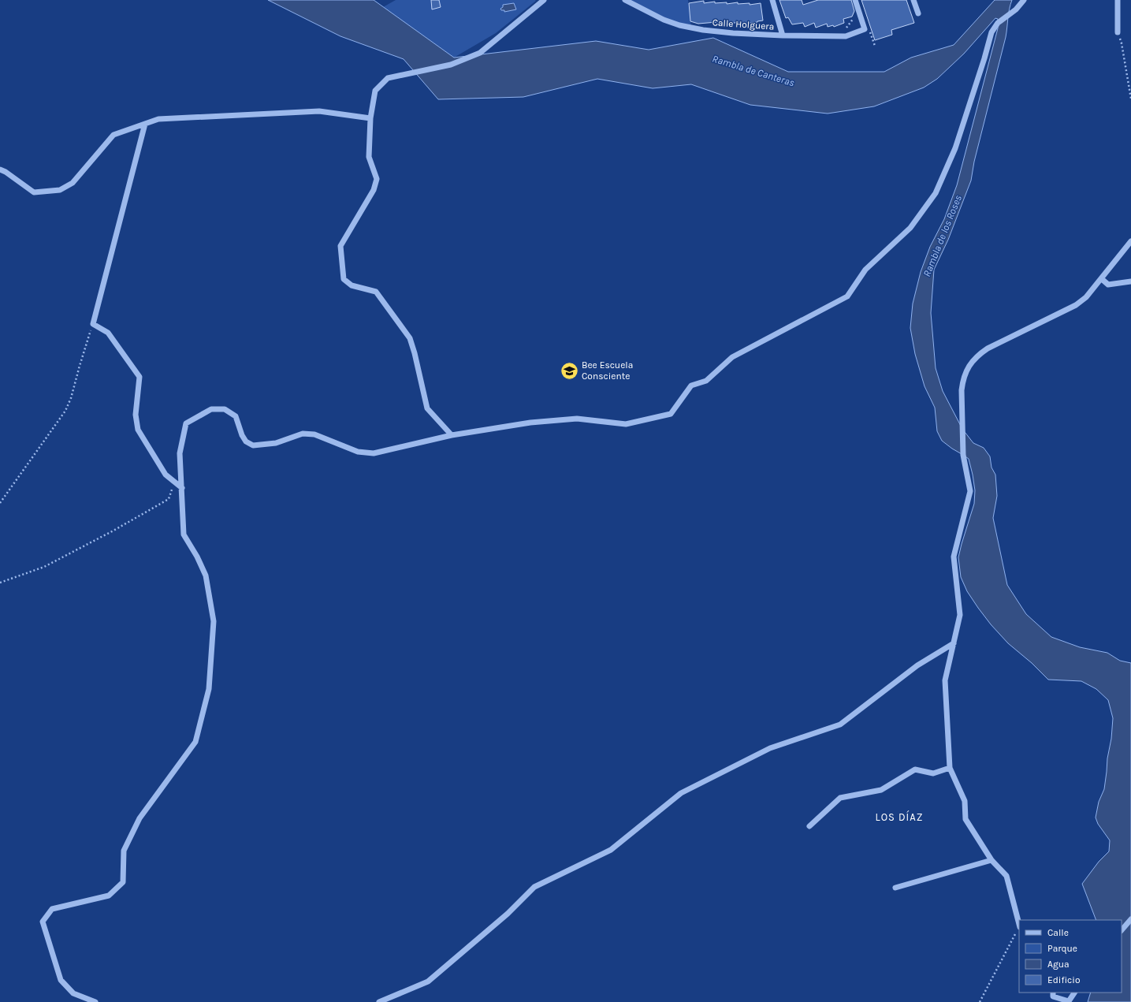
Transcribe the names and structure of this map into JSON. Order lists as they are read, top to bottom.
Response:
{
  "streets": {
    "street": ["Calle Holguera"]
  },
  "districts": ["LOS DÍAZ"],
  "water": ["Rambla de Canteras", "Rambla de los Roses"],
  "places": {
    "school or university": ["Bee Escuela Consciente"]
  },
  "legend": [
    "Calle",
    "Parque",
    "Agua",
    "Edificio"
  ]
}
